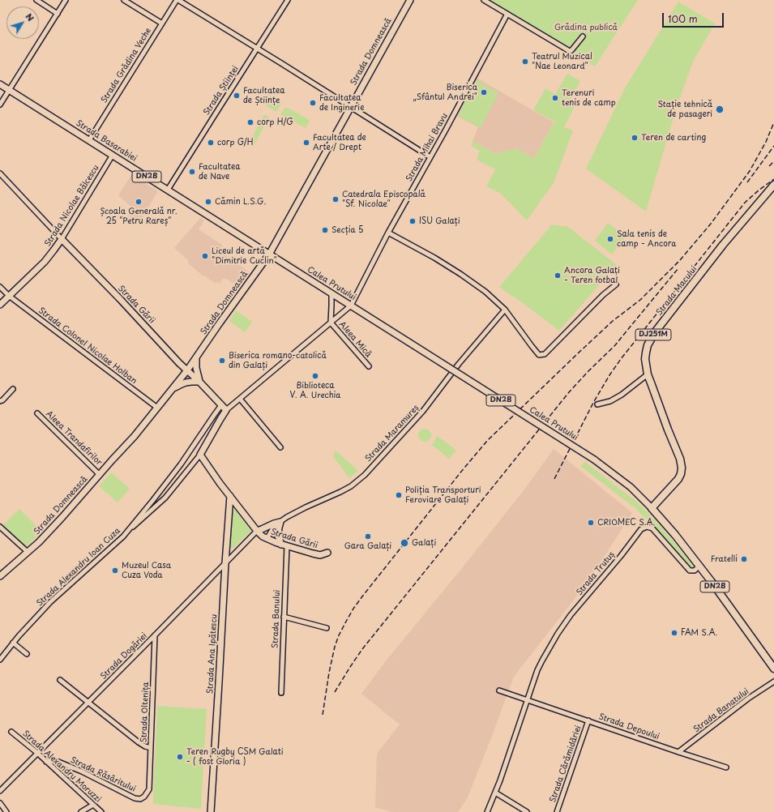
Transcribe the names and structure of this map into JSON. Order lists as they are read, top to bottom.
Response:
{
  "streets": {
    "highway": [
      "DN2B",
      "Calea Prutului",
      "Strada Macului",
      "DJ251M"
    ],
    "main road": [
      "Strada Domnească",
      "Strada Basarabiei",
      "Strada Nicolae Bălcescu",
      "Strada Gării",
      "Strada Ana Ipătescu"
    ],
    "street": [
      "Strada Grădina Veche",
      "Strada Științei",
      "Strada Mihai Bravu",
      "Aleea Mică",
      "Strada Colonel Nicolae Holban",
      "Strada Maramureș",
      "Aleea Trandafirilor",
      "Strada Alexandru Ioan Cuza",
      "Strada Trutuș",
      "Strada Banului",
      "Strada Dogăriei",
      "Strada Banatului",
      "Strada Oltenița",
      "Strada Depoului",
      "Strada Cărămidăriei",
      "Strada Alexandru Moruzzi",
      "Strada Răsăritului"
    ]
  },
  "crossings": [
    ["Strada Domnească", "Strada Basarabiei"],
    ["Strada Domnească", "Calea Prutului"],
    ["Strada Domnească", "Strada Gării"],
    ["Strada Domnească", "Strada Colonel Nicolae Holban"],
    ["Strada Domnească", "Aleea Trandafirilor"],
    ["Strada Grădina Veche", "Strada Basarabiei"],
    ["Strada Științei", "Strada Basarabiei"],
    ["Strada Basarabiei", "Strada Nicolae Bălcescu"],
    ["Strada Basarabiei", "Calea Prutului"],
    ["Strada Mihai Bravu", "Calea Prutului"],
    ["Strada Nicolae Bălcescu", "Strada Gării"],
    ["Strada Nicolae Bălcescu", "Strada Colonel Nicolae Holban"],
    ["Calea Prutului", "Strada Macului"],
    ["Calea Prutului", "Strada Trutuș"],
    ["Strada Gării", "Strada Maramureș"],
    ["Strada Gării", "Strada Alexandru Ioan Cuza"],
    ["Strada Gării", "Strada Banului"],
    ["Strada Gării", "Strada Ana Ipătescu"],
    ["Strada Gării", "Strada Dogăriei"],
    ["Strada Trutuș", "Strada Depoului"],
    ["Strada Ana Ipătescu", "Strada Dogăriei"],
    ["Strada Dogăriei", "Strada Oltenița"],
    ["Strada Dogăriei", "Strada Alexandru Moruzzi"],
    ["Strada Banatului", "Strada Depoului"],
    ["Strada Oltenița", "Strada Răsăritului"],
    ["Strada Depoului", "Strada Cărămidăriei"],
    ["Strada Alexandru Moruzzi", "Strada Răsăritului"]
  ],
  "parks": ["Grădina publică"],
  "places": [
    "Teatrul Muzical \"Nae Leonard\"",
    "Biserica „Sfântul Andrei\"",
    "Facultatea de Științe",
    "Terenuri tenis de camp",
    "Facultatea de Inginerie",
    "Stație tehnică de pasageri",
    "corp H/G",
    "Teren de carting",
    "corp G/H",
    "Facultatea de Arte / Drept",
    "Facultatea de Nave",
    "Catedrala Episcopală \"Sf. Nicolae\"",
    "Școala Generală nr. 25 \"Petru Rareș\"",
    "Cămin L.S.G.",
    "ISU Galați",
    "Secția 5",
    "Sala tenis de camp - Ancora",
    "Liceul de artă \"Dimitrie Cuclin\"",
    "Ancora Galați - Teren fotbal",
    "Biserica romano-catolică din Galați",
    "Biblioteca V. A. Urechia",
    "Poliția Transporturi Feroviare Galați",
    "CRIOMEC S.A.",
    "Gara Galați",
    "Galați",
    "Fratelli",
    "Muzeul Casa Cuza Voda",
    "FAM S.A.",
    "Teren Rugby CSM Galati - ( fost Gloria )"
  ],
  "scale_bar": "100 m",
  "north": "top right"
}
